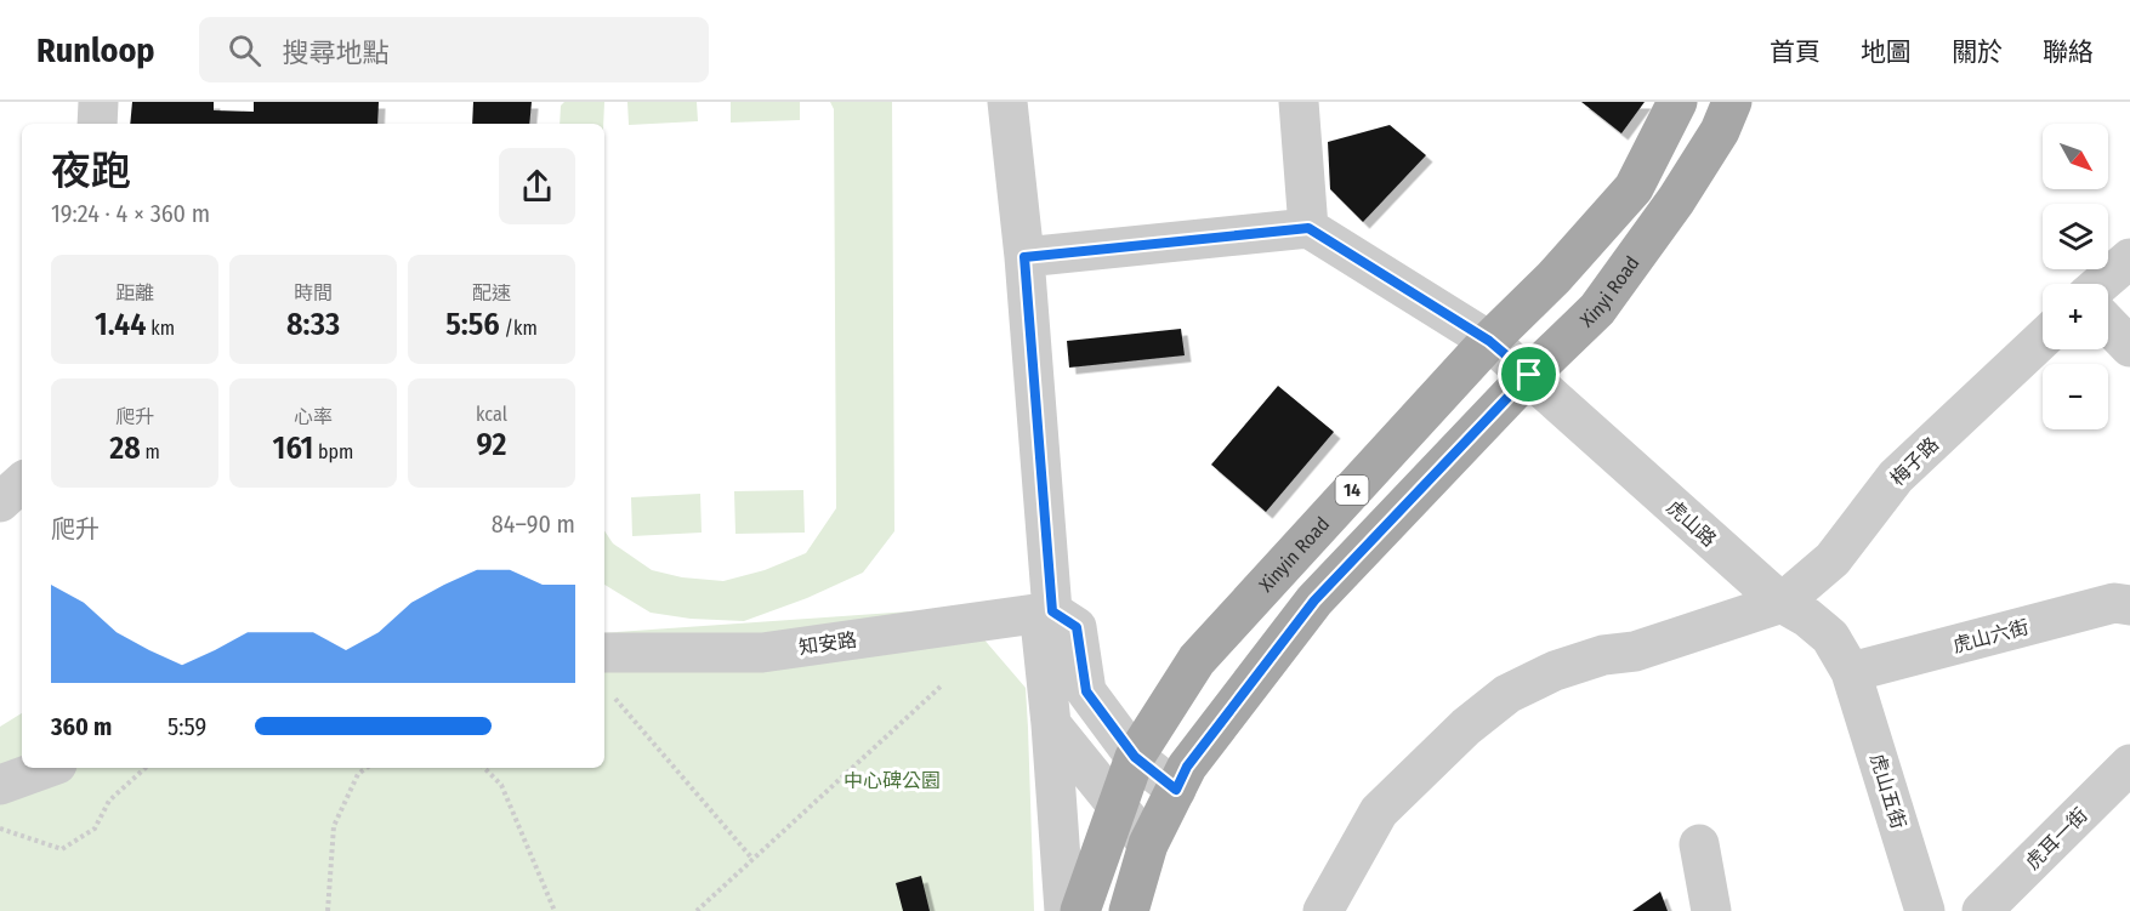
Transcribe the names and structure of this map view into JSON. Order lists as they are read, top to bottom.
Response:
{
  "streets": {
    "main road": ["Xinyi Road", "14", "Xinyin Road"],
    "street": [
      "梅子路",
      "虎山路",
      "虎山六街",
      "知安路",
      "虎山五街",
      "虎耳一街"
    ]
  },
  "crossings": [
    ["Xinyi Road", "虎山路"],
    ["梅子路", "虎山路"],
    ["虎山路", "Xinyin Road"],
    ["虎山路", "虎山六街"],
    ["虎山路", "虎山五街"],
    ["虎山六街", "虎山五街"]
  ],
  "parks": ["中心碑公園"],
  "north": "bottom right",
  "page": {
    "header": "Runloop",
    "search": "搜尋地點",
    "nav": [
      "首頁",
      "地圖",
      "關於",
      "聯絡"
    ],
    "map_buttons": ["+", "−"],
    "heading": ["夜跑", "19:24 · 4 × 360 m"],
    "stats": [
      ["距離", "1.44 km"],
      ["時間", "8:33"],
      ["配速", "5:56 /km"],
      ["爬升", "28 m"],
      ["心率", "161 bpm"],
      ["kcal", "92"]
    ],
    "chart": ["爬升", "84–90 m"],
    "list": [
      {
        "name": "360 m",
        "note": "5:59"
      }
    ]
  }
}
